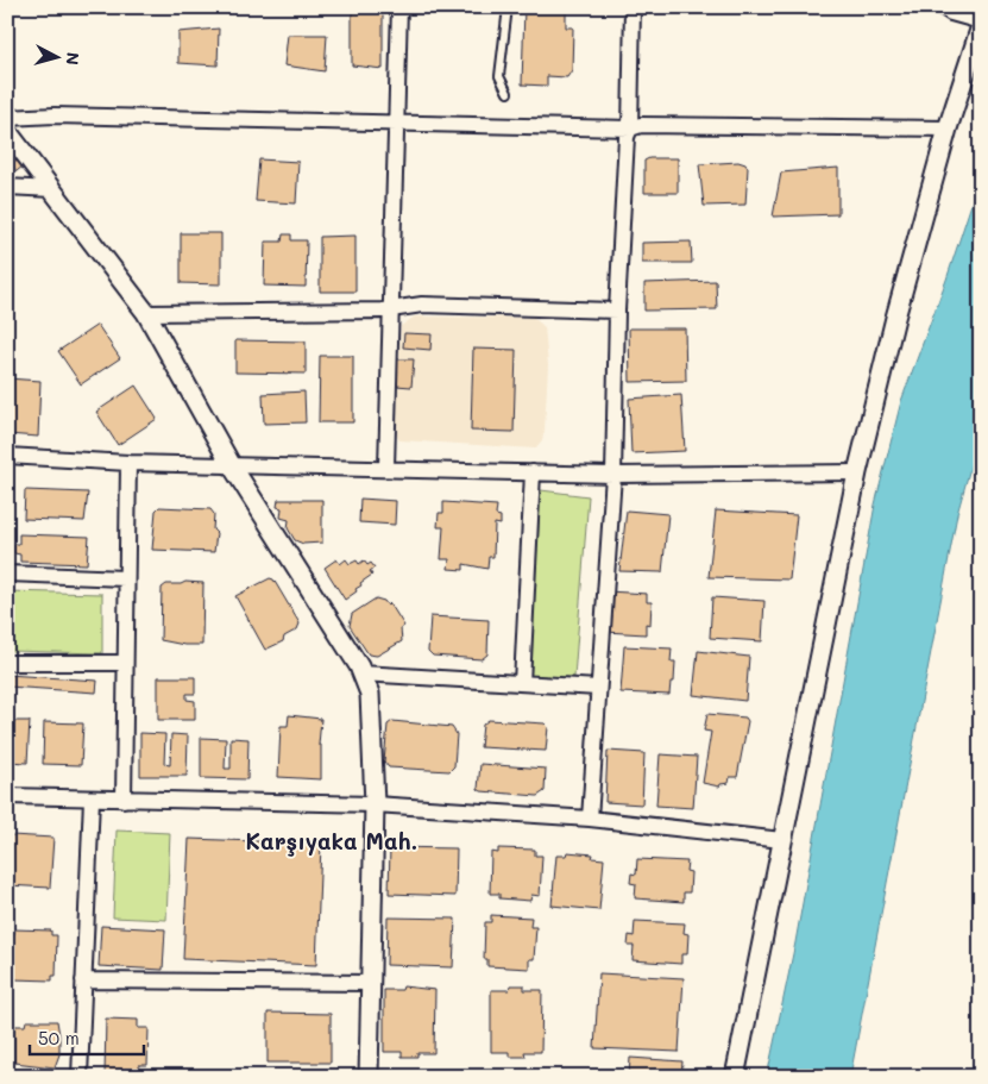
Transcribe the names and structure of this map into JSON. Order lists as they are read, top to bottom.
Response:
{
  "districts": ["Karşıyaka Mah."],
  "scale_bar": "50 m",
  "north": "right"
}
